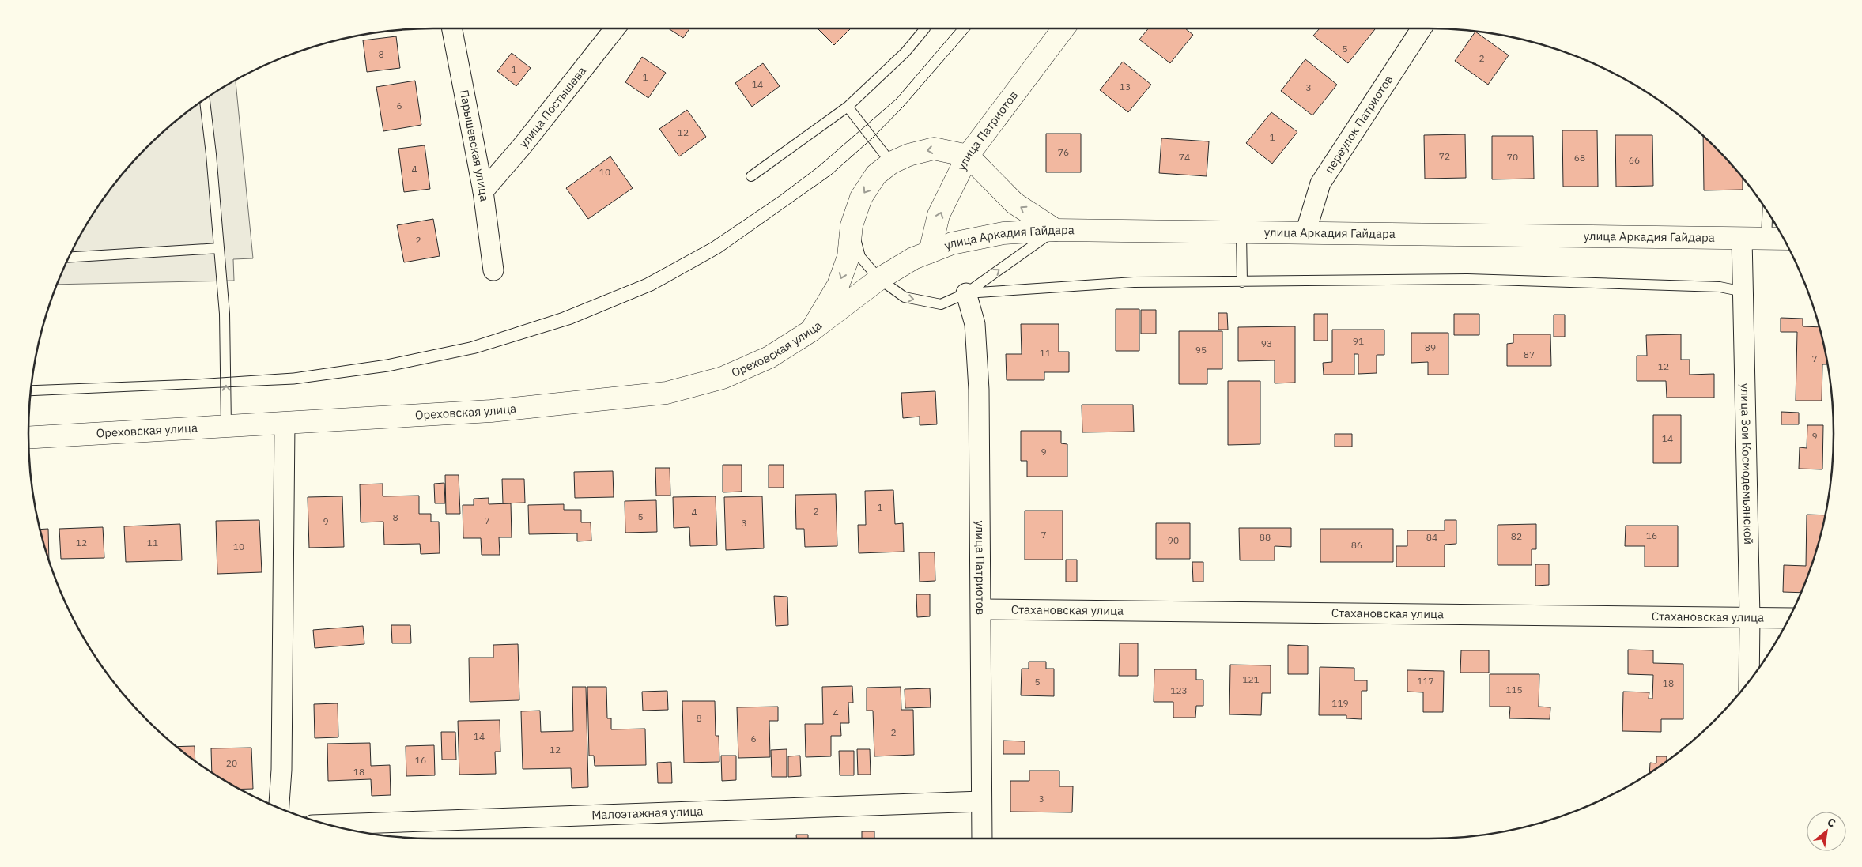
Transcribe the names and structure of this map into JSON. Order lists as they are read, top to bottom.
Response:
{
  "streets": {
    "main road": ["улица Патриотов", "улица Аркадия Гайдара", "Ореховская улица"],
    "street": [
      "улица Постышева",
      "переулок Патриотов",
      "Парышевская улица",
      "улица Зои Космодемьянской",
      "Стахановская улица",
      "Малоэтажная улица"
    ]
  },
  "crossings": [
    ["улица Постышева", "Парышевская улица"],
    ["переулок Патриотов", "улица Аркадия Гайдара"],
    ["улица Патриотов", "улица Аркадия Гайдара"],
    ["улица Патриотов", "Стахановская улица"],
    ["улица Патриотов", "Малоэтажная улица"],
    ["улица Аркадия Гайдара", "Ореховская улица"],
    ["улица Аркадия Гайдара", "улица Зои Космодемьянской"],
    ["улица Зои Космодемьянской", "Стахановская улица"]
  ],
  "house_numbers": [
    "5",
    "8",
    "2",
    "1",
    "1",
    "14",
    "13",
    "3",
    "6",
    "12",
    "1",
    "76",
    "72",
    "74",
    "70",
    "68",
    "66",
    "4",
    "10",
    "2",
    "91",
    "93",
    "89",
    "95",
    "11",
    "87",
    "7",
    "12",
    "9",
    "14",
    "9",
    "1",
    "2",
    "4",
    "5",
    "8",
    "7",
    "9",
    "3",
    "7",
    "16",
    "82",
    "88",
    "84",
    "90",
    "12",
    "11",
    "86",
    "10",
    "121",
    "117",
    "5",
    "18",
    "115",
    "123",
    "119",
    "4",
    "8",
    "2",
    "14",
    "6",
    "12",
    "16",
    "20",
    "18",
    "3"
  ],
  "north": "top right"
}
